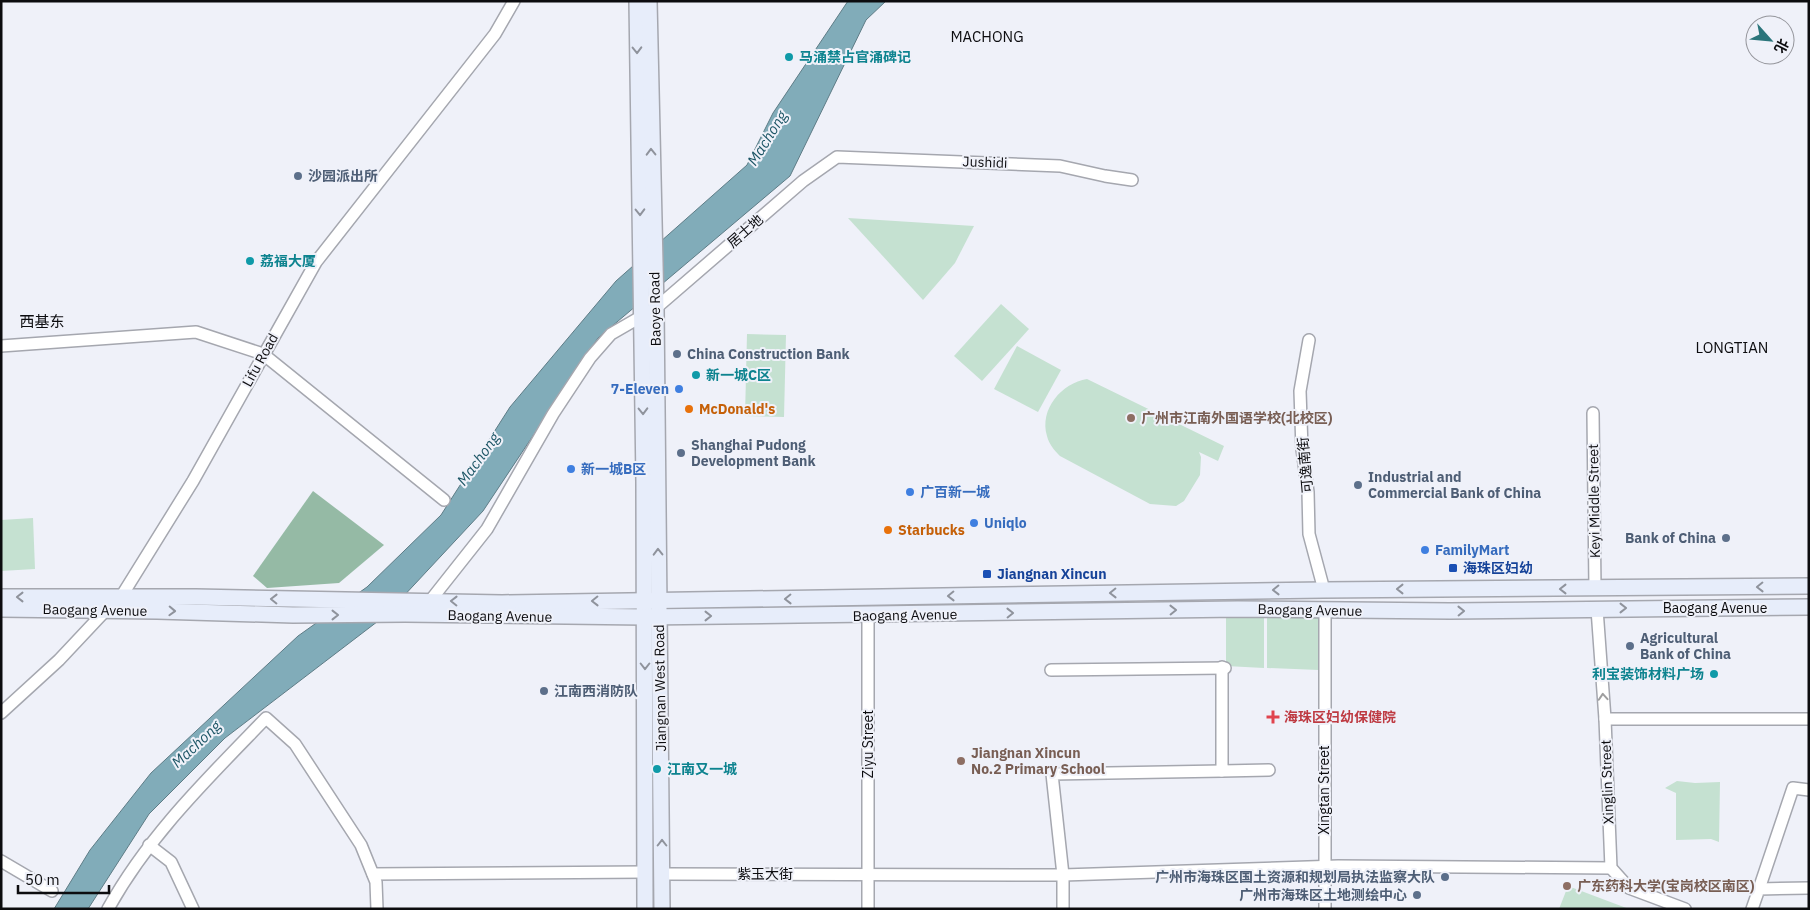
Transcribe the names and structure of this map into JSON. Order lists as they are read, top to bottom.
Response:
{
  "streets": {
    "main road": ["Baoye Road", "Baogang Avenue", "Jiangnan West Road"],
    "street": [
      "居士地",
      "Lifu Road",
      "可逸南街",
      "Keyi Middle Street",
      "Ziyu Street",
      "Xinglin Street",
      "Xingtan Street",
      "紫玉大街"
    ]
  },
  "crossings": [
    ["居士地", "Baoye Road"],
    ["居士地", "Baogang Avenue"],
    ["Baoye Road", "Baogang Avenue"],
    ["Baoye Road", "Jiangnan West Road"],
    ["Lifu Road", "Baogang Avenue"],
    ["可逸南街", "Baogang Avenue"],
    ["Keyi Middle Street", "Baogang Avenue"],
    ["Baogang Avenue", "Jiangnan West Road"],
    ["Baogang Avenue", "Ziyu Street"],
    ["Baogang Avenue", "Xinglin Street"],
    ["Baogang Avenue", "Xingtan Street"],
    ["Jiangnan West Road", "紫玉大街"],
    ["Ziyu Street", "紫玉大街"],
    ["Xinglin Street", "紫玉大街"],
    ["Xingtan Street", "紫玉大街"]
  ],
  "one_way": ["Xinglin Street"],
  "districts": ["MACHONG", "西基东", "LONGTIAN"],
  "water": ["Machong"],
  "places": {
    "other": [
      "马涌禁占官涌碑记",
      "沙园派出所",
      "荔福大厦",
      "China Construction Bank",
      "新一城C区",
      "7-Eleven",
      "McDonald's",
      "广州市江南外国语学校(北校区)",
      "Shanghai Pudong Development Bank",
      "新一城B区",
      "Industrial and Commercial Bank of China",
      "广百新一城",
      "Uniqlo",
      "Starbucks",
      "Bank of China",
      "FamilyMart",
      "Agricultural Bank of China",
      "利宝装饰材料广场",
      "江南西消防队",
      "Jiangnan Xincun No.2 Primary School",
      "江南又一城",
      "广州市海珠区国土资源和规划局执法监察大队",
      "广东药科大学(宝岗校区南区)",
      "广州市海珠区土地测绘中心"
    ],
    "transit": ["海珠区妇幼", "Jiangnan Xincun"],
    "health": ["海珠区妇幼保健院"]
  },
  "scale_bar": "50 m",
  "north": "bottom right"
}
